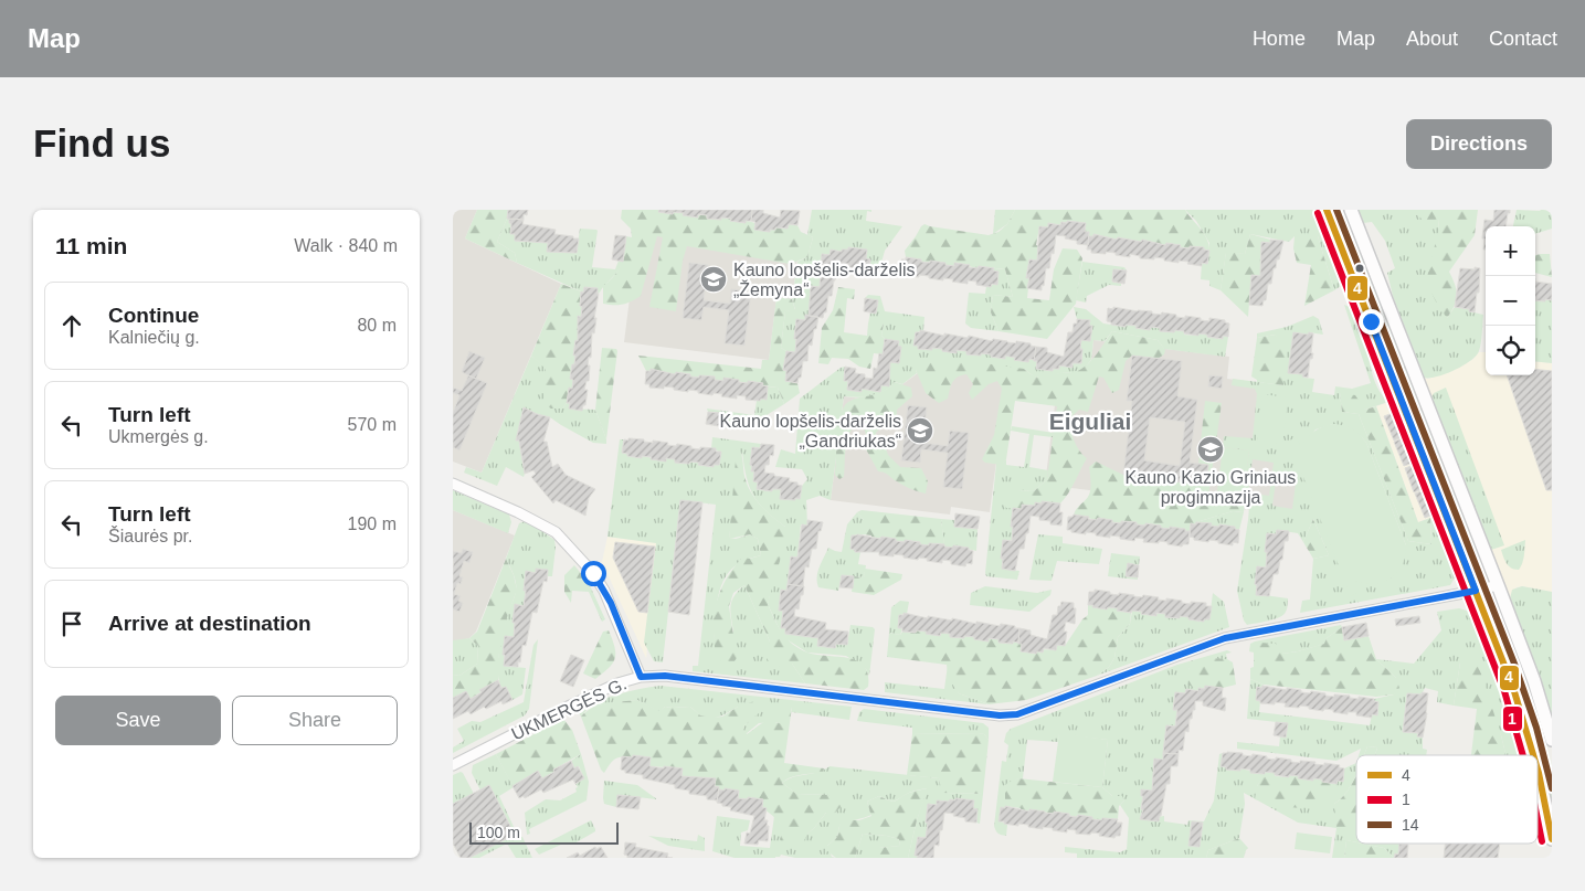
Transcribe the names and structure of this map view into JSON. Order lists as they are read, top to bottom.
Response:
{
  "streets": {
    "street": ["UKMERGĖS G."]
  },
  "districts": ["Eiguliai"],
  "places": {
    "school or university": ["Kauno lopšelis-darželis „Žemyna“", "Kauno lopšelis-darželis „Gandriukas“", "Kauno Kazio Griniaus progimnazija"]
  },
  "lines": ["transit line 4", "transit line 14", "transit line 1"],
  "legend": ["4", "1", "14"],
  "scale_bar": "100 m",
  "page": {
    "header": "Map",
    "nav": [
      "Home",
      "Map",
      "About",
      "Contact"
    ],
    "buttons": [
      "Directions",
      ["Save", "Share"]
    ],
    "title": "Find us",
    "heading": ["11 min", "Walk · 840 m"],
    "map_buttons": ["+", "−"],
    "list": [
      ["Continue", "Kalniečių g.", "80 m"],
      ["Turn left", "Ukmergės g.", "570 m"],
      ["Turn left", "Šiaurės pr.", "190 m"],
      "Arrive at destination"
    ],
    "scale": "100 m"
  }
}
